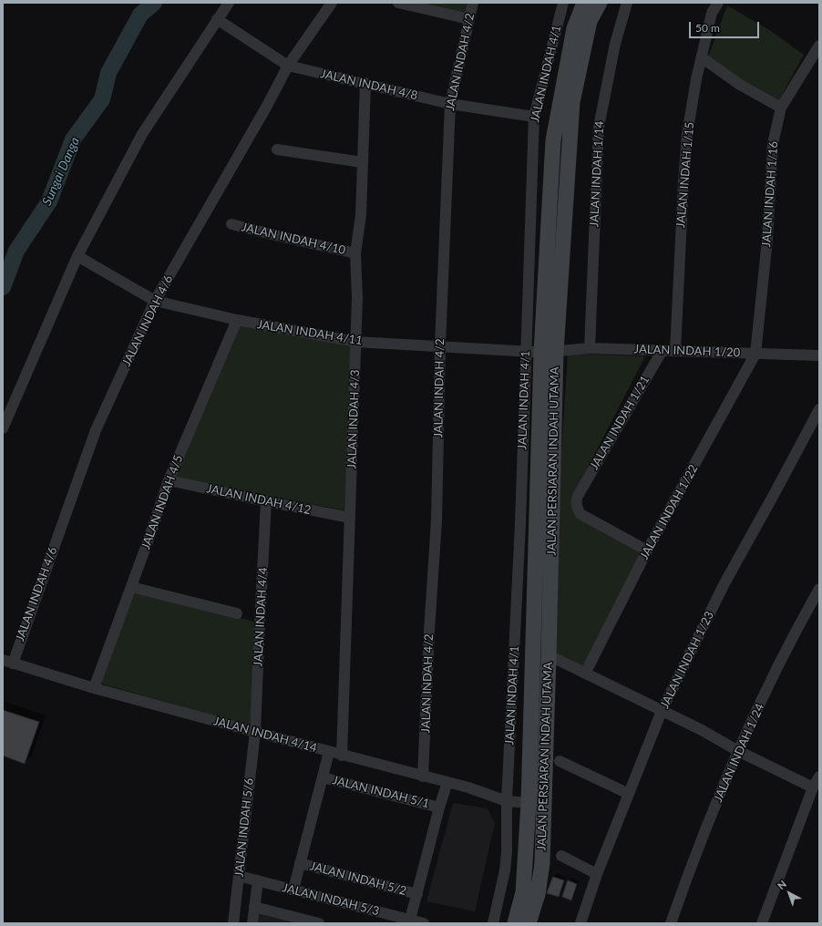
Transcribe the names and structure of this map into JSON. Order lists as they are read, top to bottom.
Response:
{
  "streets": {
    "main road": ["JALAN PERSIARAN INDAH UTAMA"],
    "street": [
      "JALAN INDAH 4/2",
      "JALAN INDAH 4/1",
      "JALAN INDAH 4/8",
      "JALAN INDAH 1/14",
      "JALAN INDAH 1/15",
      "JALAN INDAH 1/16",
      "JALAN INDAH 4/10",
      "JALAN INDAH 4/6",
      "JALAN INDAH 4/11",
      "JALAN INDAH 1/20",
      "JALAN INDAH 4/3",
      "JALAN INDAH 1/21",
      "JALAN INDAH 4/12",
      "JALAN INDAH 4/5",
      "JALAN INDAH 1/22",
      "JALAN INDAH 4/4",
      "JALAN INDAH 1/23",
      "JALAN INDAH 4/14",
      "JALAN INDAH 1/24",
      "JALAN INDAH 5/1",
      "JALAN INDAH 5/6",
      "JALAN INDAH 5/2",
      "JALAN INDAH 5/3"
    ]
  },
  "crossings": [
    ["JALAN INDAH 4/2", "JALAN INDAH 4/8"],
    ["JALAN INDAH 4/2", "JALAN INDAH 4/11"],
    ["JALAN INDAH 4/2", "JALAN INDAH 4/14"],
    ["JALAN INDAH 4/1", "JALAN INDAH 4/8"],
    ["JALAN INDAH 4/1", "JALAN INDAH 4/11"],
    ["JALAN INDAH 4/1", "JALAN INDAH 4/14"],
    ["JALAN INDAH 4/8", "JALAN INDAH 4/6"],
    ["JALAN INDAH 4/8", "JALAN INDAH 4/3"],
    ["JALAN INDAH 1/14", "JALAN INDAH 1/20"],
    ["JALAN INDAH 1/15", "JALAN INDAH 1/20"],
    ["JALAN INDAH 1/16", "JALAN INDAH 1/20"],
    ["JALAN INDAH 1/16", "JALAN INDAH 1/22"],
    ["JALAN INDAH 4/10", "JALAN INDAH 4/3"],
    ["JALAN INDAH 4/6", "JALAN INDAH 4/11"],
    ["JALAN INDAH 4/6", "JALAN INDAH 4/14"],
    ["JALAN INDAH 4/11", "JALAN INDAH 1/20"],
    ["JALAN INDAH 4/11", "JALAN INDAH 4/3"],
    ["JALAN INDAH 4/11", "JALAN PERSIARAN INDAH UTAMA"],
    ["JALAN INDAH 4/11", "JALAN INDAH 4/5"],
    ["JALAN INDAH 1/20", "JALAN INDAH 1/21"],
    ["JALAN INDAH 1/20", "JALAN PERSIARAN INDAH UTAMA"],
    ["JALAN INDAH 1/20", "JALAN INDAH 1/22"],
    ["JALAN INDAH 4/3", "JALAN INDAH 4/12"],
    ["JALAN INDAH 4/3", "JALAN INDAH 4/14"],
    ["JALAN INDAH 1/21", "JALAN INDAH 1/22"],
    ["JALAN PERSIARAN INDAH UTAMA", "JALAN INDAH 4/14"],
    ["JALAN INDAH 4/12", "JALAN INDAH 4/5"],
    ["JALAN INDAH 4/12", "JALAN INDAH 4/4"],
    ["JALAN INDAH 4/5", "JALAN INDAH 4/14"],
    ["JALAN INDAH 4/4", "JALAN INDAH 4/14"],
    ["JALAN INDAH 4/4", "JALAN INDAH 5/6"],
    ["JALAN INDAH 4/14", "JALAN INDAH 5/6"],
    ["JALAN INDAH 5/6", "JALAN INDAH 5/3"]
  ],
  "water": ["Sungai Danga"],
  "scale_bar": "50 m",
  "north": "top left"
}
